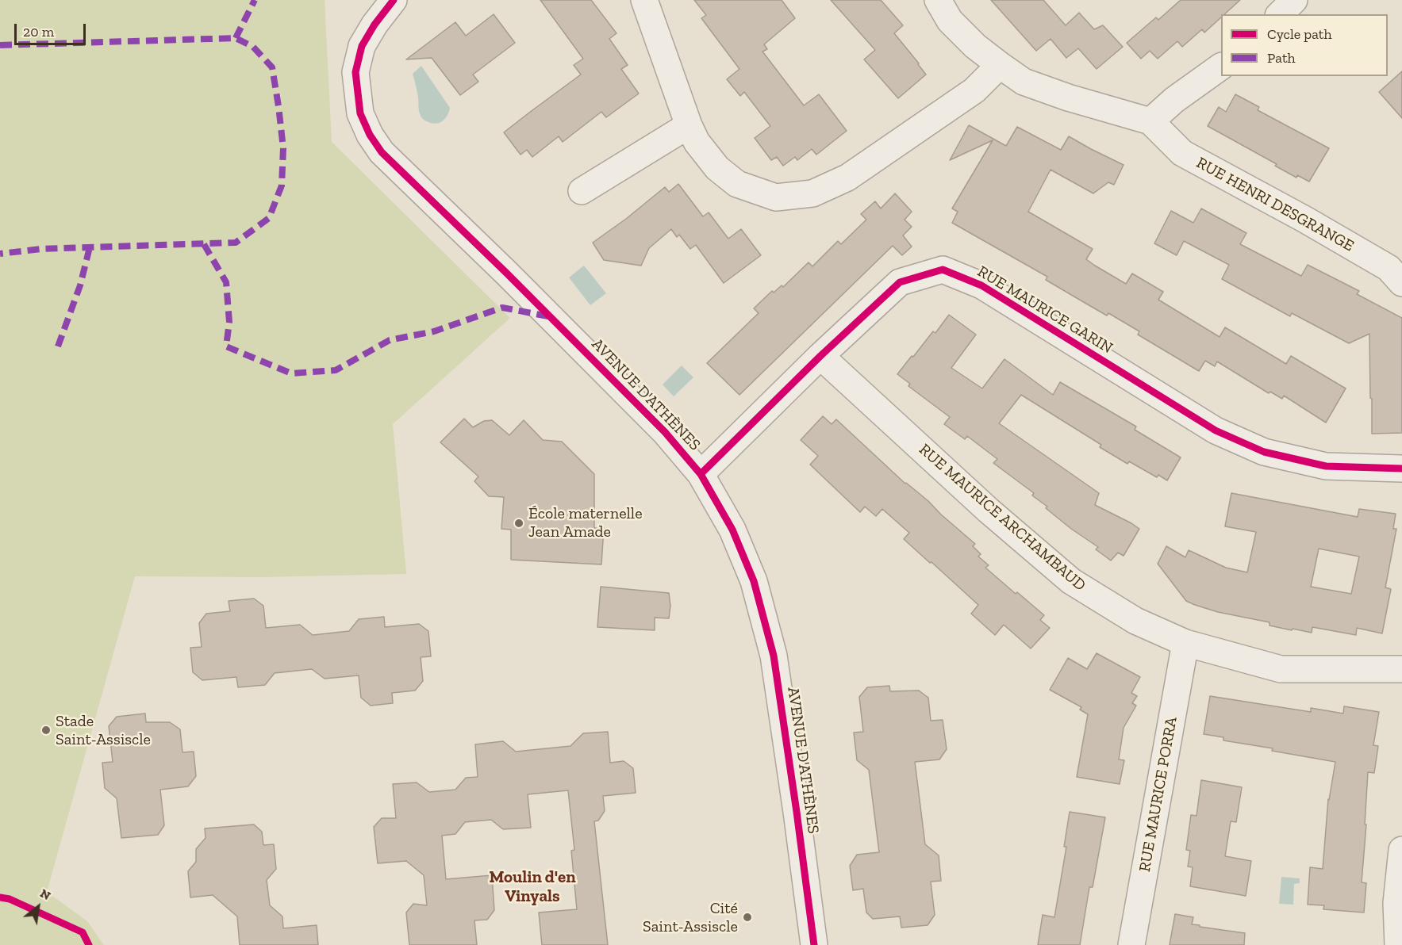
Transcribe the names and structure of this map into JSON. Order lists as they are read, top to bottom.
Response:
{
  "streets": {
    "street": [
      "RUE HENRI DESGRANGE",
      "RUE MAURICE GARIN",
      "AVENUE D'ATHÈNES",
      "RUE MAURICE ARCHAMBAUD",
      "RUE MAURICE PORRA"
    ]
  },
  "crossings": [
    ["RUE MAURICE GARIN", "AVENUE D'ATHÈNES"],
    ["RUE MAURICE GARIN", "RUE MAURICE ARCHAMBAUD"],
    ["RUE MAURICE ARCHAMBAUD", "RUE MAURICE PORRA"]
  ],
  "districts": ["Moulin d'en Vinyals"],
  "places": ["École maternelle Jean Amade", "Stade Saint-Assiscle", "Cité Saint-Assiscle"],
  "legend": ["Cycle path", "Path"],
  "scale_bar": "20 m",
  "north": "top right"
}
